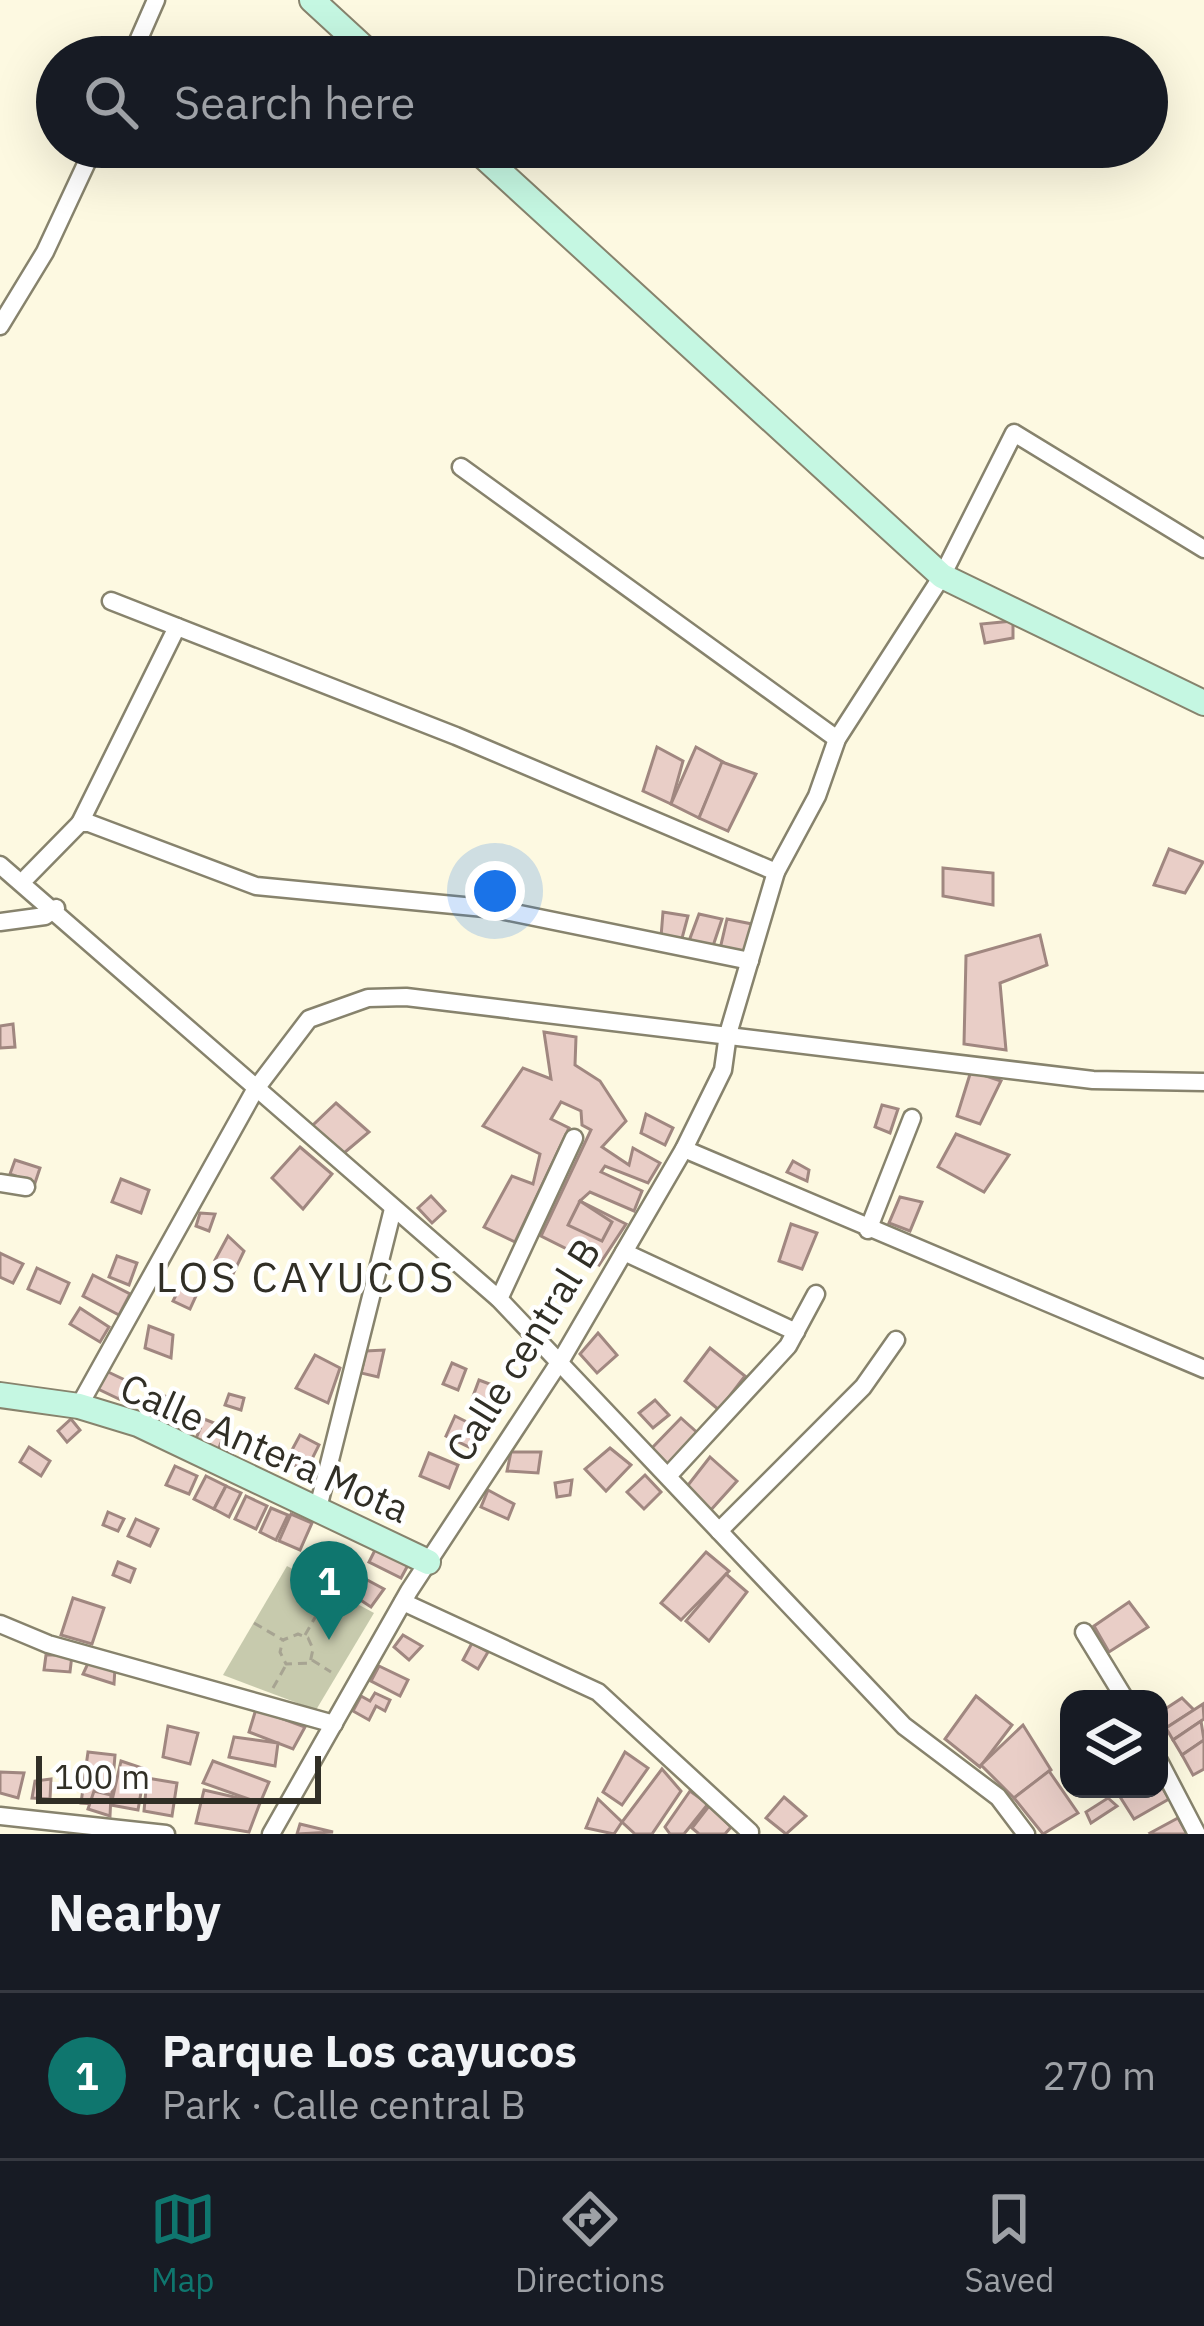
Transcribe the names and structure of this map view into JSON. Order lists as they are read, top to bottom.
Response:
{
  "streets": {
    "main road": ["Calle Antera Mota"],
    "street": ["Calle central B"]
  },
  "crossings": [
    ["Calle central B", "Calle Antera Mota"]
  ],
  "districts": ["LOS CAYUCOS"],
  "scale_bar": "100 m",
  "page": {
    "search": "Search here",
    "pins": "1",
    "scale": "100 m",
    "heading": "Nearby",
    "list": [
      {
        "mark": "1",
        "name": "Parque Los cayucos",
        "note": "Park · Calle central B",
        "value": "270 m"
      }
    ],
    "nav": ["Map", "Directions", "Saved"]
  }
}
